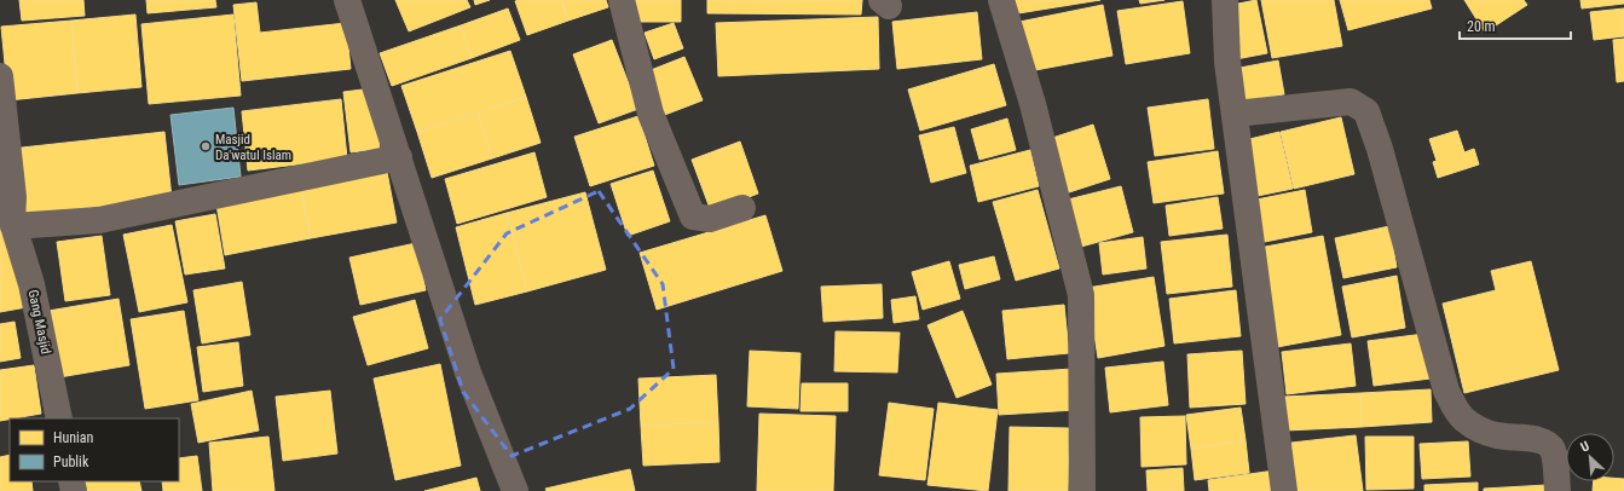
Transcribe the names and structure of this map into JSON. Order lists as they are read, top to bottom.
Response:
{
  "streets": {
    "street": ["Gang Masjid"]
  },
  "places": ["Masjid Da'watul Islam"],
  "legend": ["Hunian", "Publik"],
  "scale_bar": "20 m",
  "north": "top left"
}
